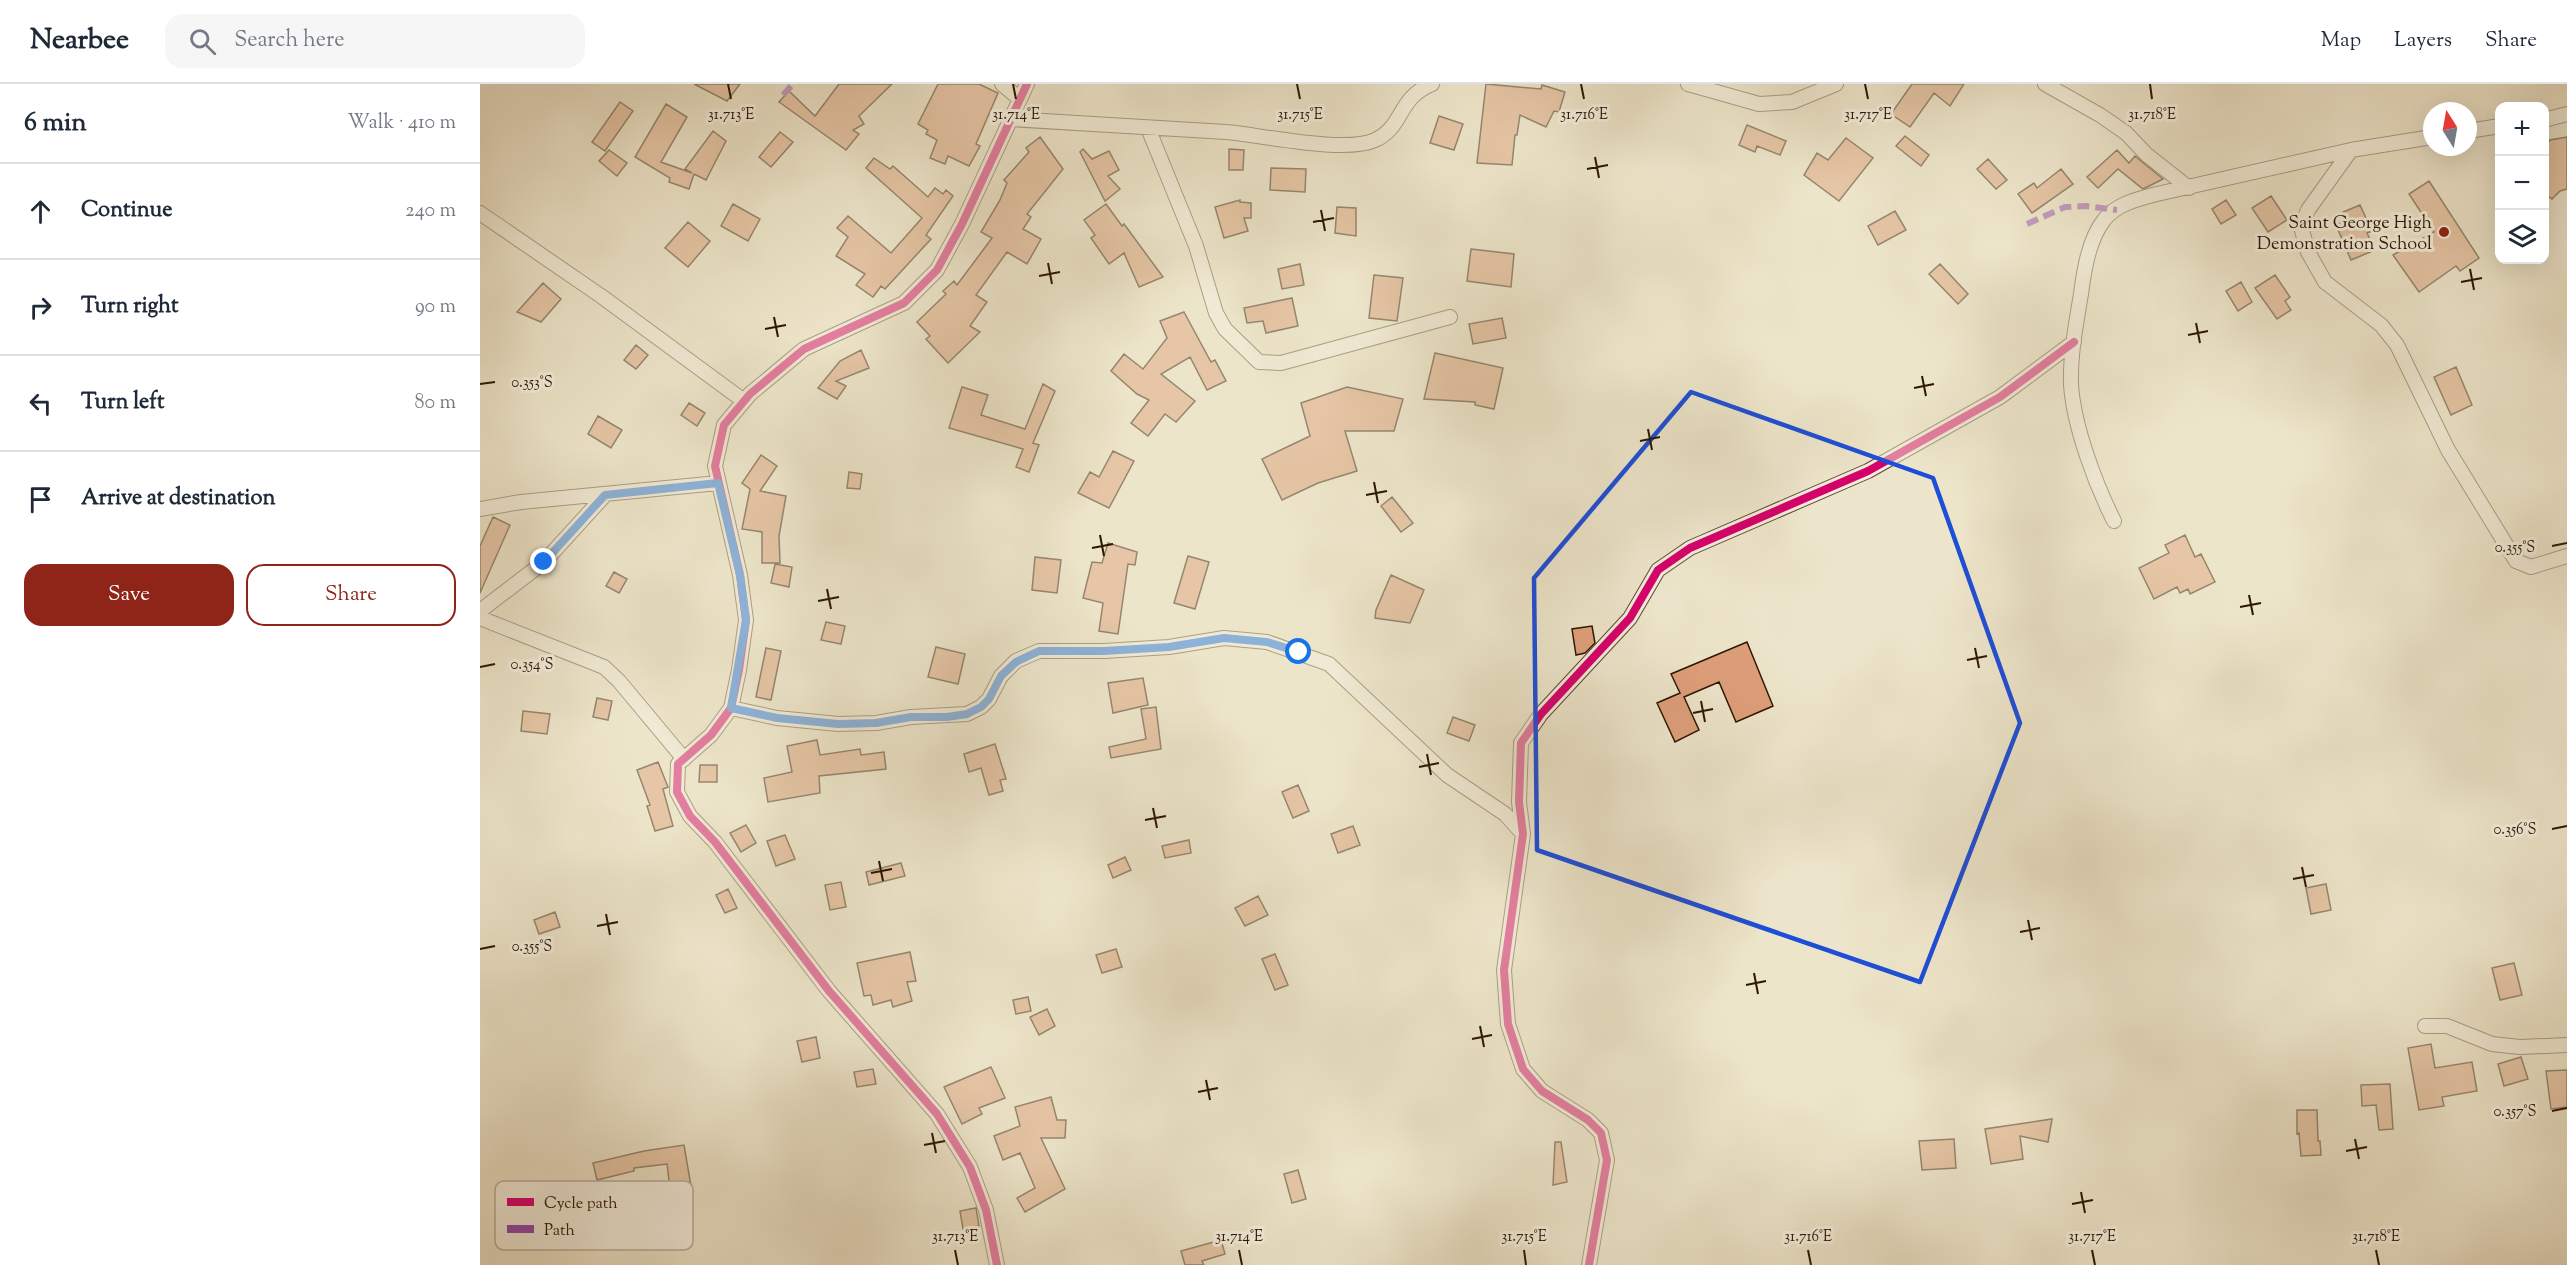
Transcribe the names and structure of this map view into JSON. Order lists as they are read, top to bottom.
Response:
{
  "places": ["Saint George High Demonstration School"],
  "legend": ["Cycle path", "Path"],
  "north": "top",
  "page": {
    "header": "Nearbee",
    "search": "Search here",
    "nav": ["Map", "Layers", "Share"],
    "heading": ["6 min", "Walk · 410 m"],
    "map_buttons": ["+", "−"],
    "list": [
      ["Continue", "240 m"],
      ["Turn right", "90 m"],
      ["Turn left", "80 m"],
      "Arrive at destination"
    ],
    "buttons": ["Save", "Share"]
  },
  "coordinates": [
    "31.714°E",
    "31.718°E",
    "31.713°E",
    "31.715°E",
    "31.716°E",
    "31.717°E",
    "0.353°S",
    "0.355°S",
    "0.354°S",
    "0.356°S",
    "0.357°S"
  ]
}
